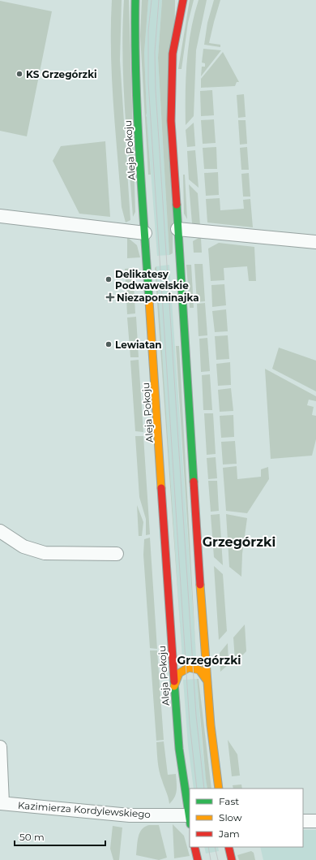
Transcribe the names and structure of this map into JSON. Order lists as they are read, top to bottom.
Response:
{
  "streets": {
    "main road": ["Aleja Pokoju"],
    "street": ["Kazimierza Kordylewskiego"]
  },
  "crossings": [
    ["Aleja Pokoju", "Kazimierza Kordylewskiego"]
  ],
  "districts": ["Grzegórzki", "Grzegórzki"],
  "places": {
    "other": ["KS Grzegórzki", "Delikatesy Podwawelskie", "Lewiatan"],
    "health": ["Niezapominajka"]
  },
  "legend": ["Fast", "Slow", "Jam"],
  "scale_bar": "50 m"
}
